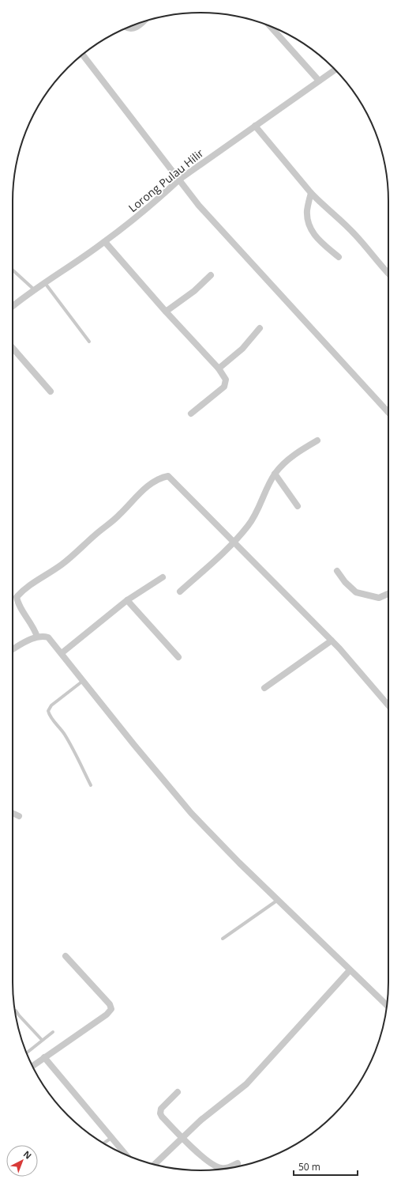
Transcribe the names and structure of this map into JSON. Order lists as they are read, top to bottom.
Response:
{
  "streets": {
    "street": ["Lorong Pulau Hilir"]
  },
  "scale_bar": "50 m",
  "north": "top right"
}
